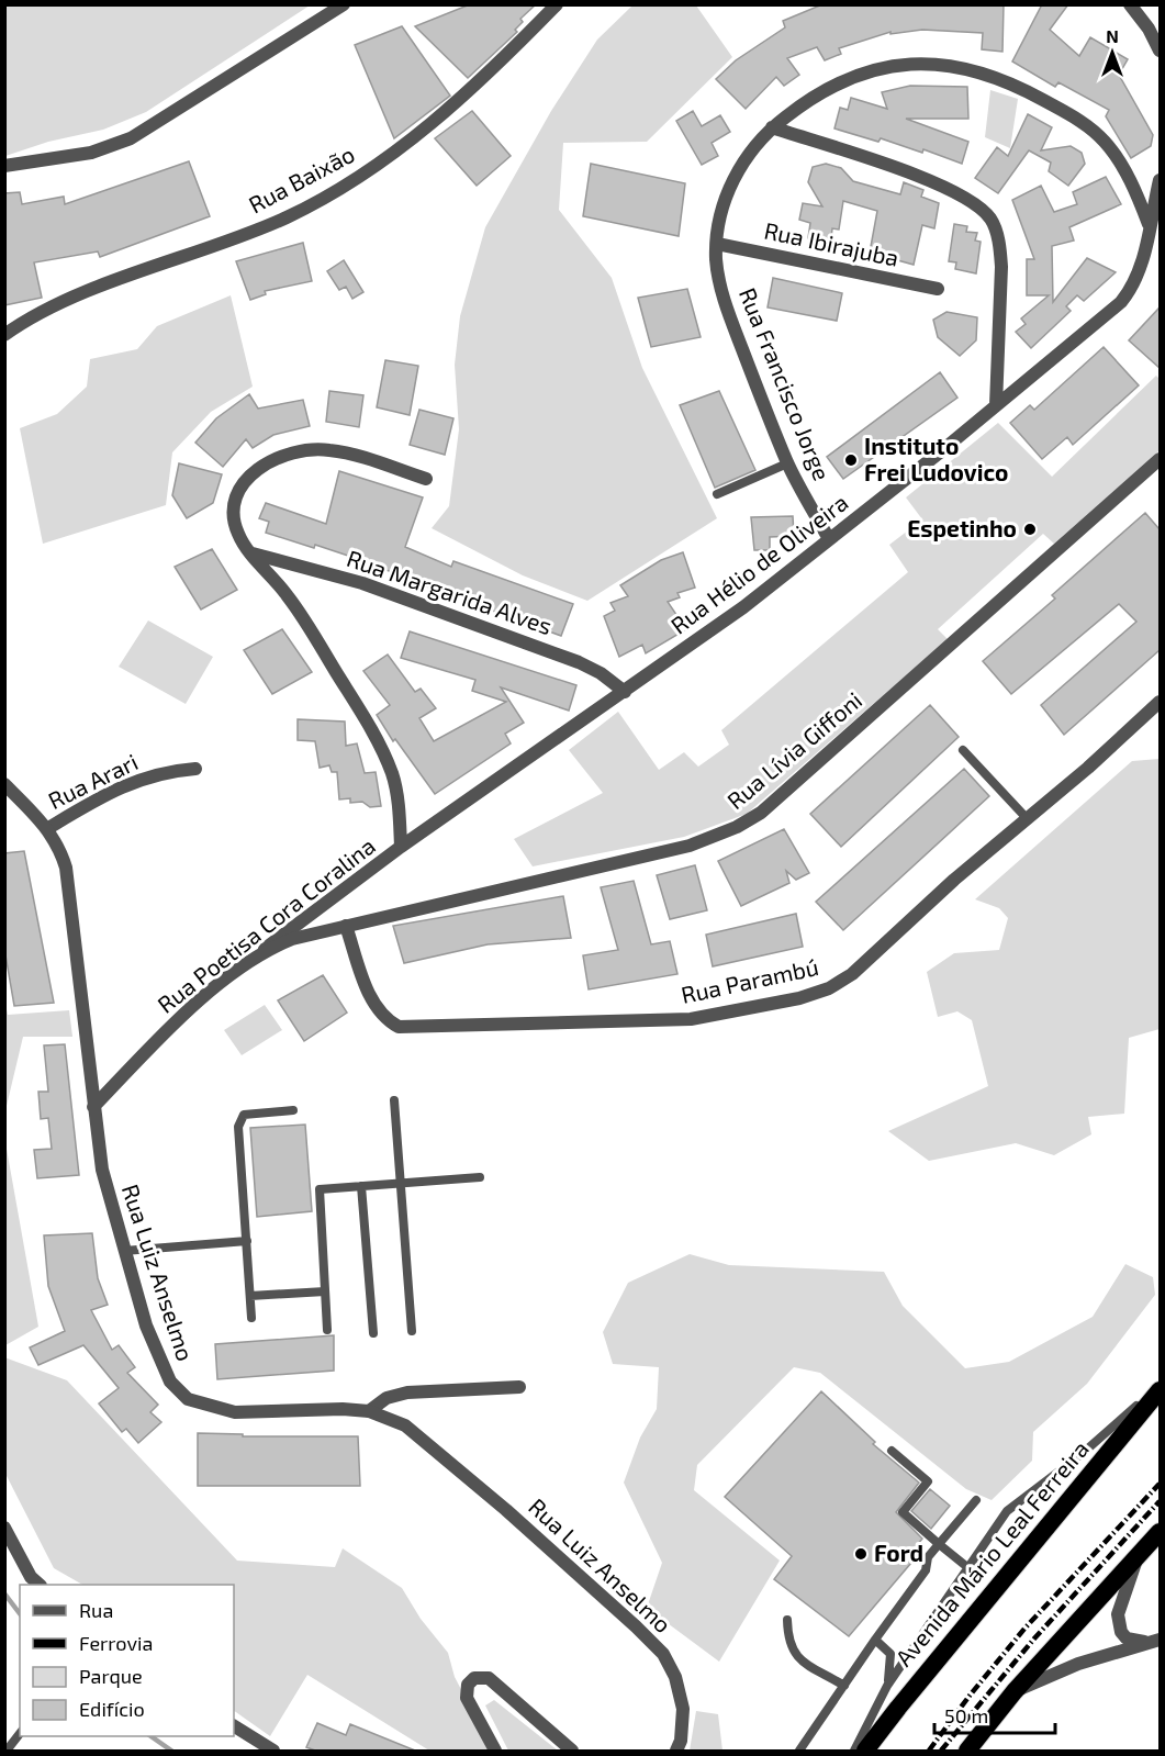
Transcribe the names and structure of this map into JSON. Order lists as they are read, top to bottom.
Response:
{
  "streets": {
    "highway": ["Avenida Mário Leal Ferreira"],
    "street": [
      "Rua Baixão",
      "Rua Ibirajuba",
      "Rua Francisco Jorge",
      "Rua Hélio de Oliveira",
      "Rua Margarida Alves",
      "Rua Lívia Giffoni",
      "Rua Arari",
      "Rua Poetisa Cora Coralina",
      "Rua Parambú",
      "Rua Luiz Anselmo"
    ]
  },
  "crossings": [
    ["Rua Ibirajuba", "Rua Francisco Jorge"],
    ["Rua Francisco Jorge", "Rua Hélio de Oliveira"],
    ["Rua Hélio de Oliveira", "Rua Margarida Alves"],
    ["Rua Hélio de Oliveira", "Rua Poetisa Cora Coralina"],
    ["Rua Margarida Alves", "Rua Poetisa Cora Coralina"],
    ["Rua Lívia Giffoni", "Rua Poetisa Cora Coralina"],
    ["Rua Lívia Giffoni", "Rua Parambú"],
    ["Rua Arari", "Rua Luiz Anselmo"],
    ["Rua Poetisa Cora Coralina", "Rua Luiz Anselmo"]
  ],
  "places": ["Instituto Frei Ludovico", "Espetinho", "Ford"],
  "legend": [
    "Rua",
    "Ferrovia",
    "Parque",
    "Edifício"
  ],
  "scale_bar": "50 m",
  "north": "top"
}
